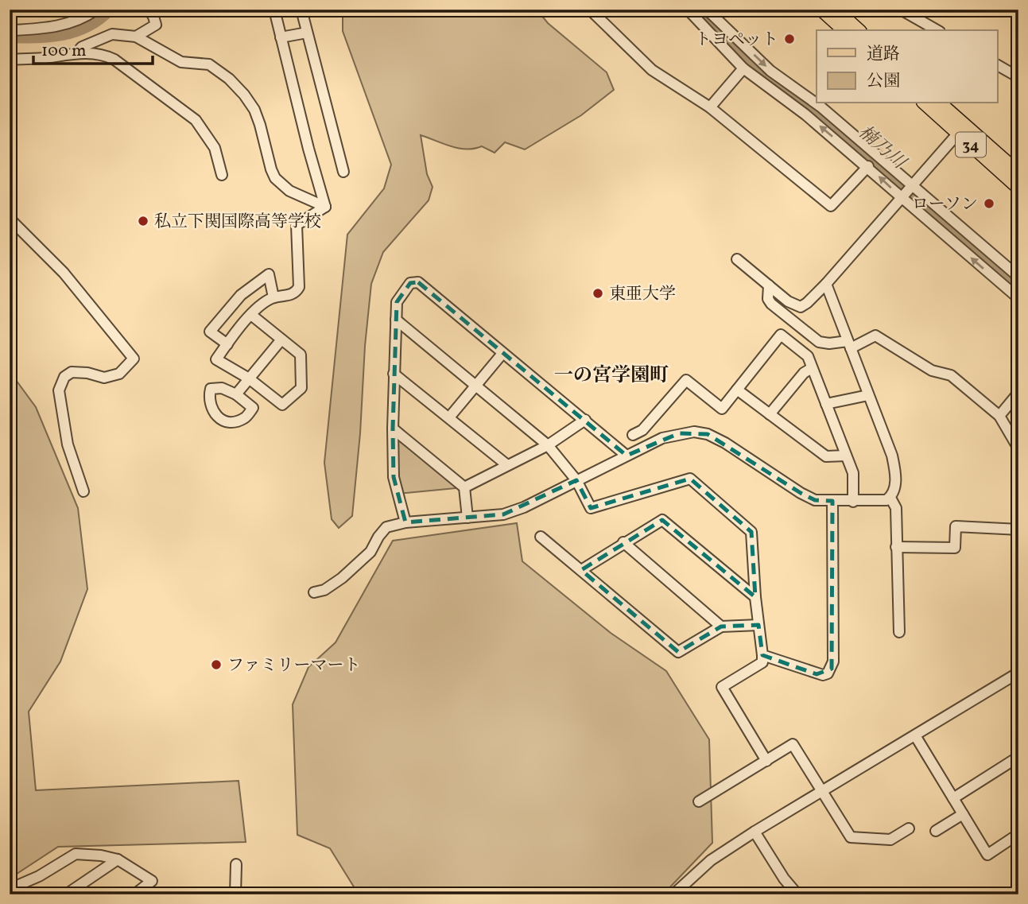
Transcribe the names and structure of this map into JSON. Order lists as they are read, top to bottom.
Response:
{
  "streets": {
    "main road": ["34"]
  },
  "districts": ["一の宮学園町"],
  "water": ["楠乃川"],
  "places": [
    "トヨペット",
    "ローソン",
    "私立下関国際高等学校",
    "東亜大学",
    "ファミリーマート"
  ],
  "legend": ["道路", "公園"],
  "scale_bar": "100 m"
}
